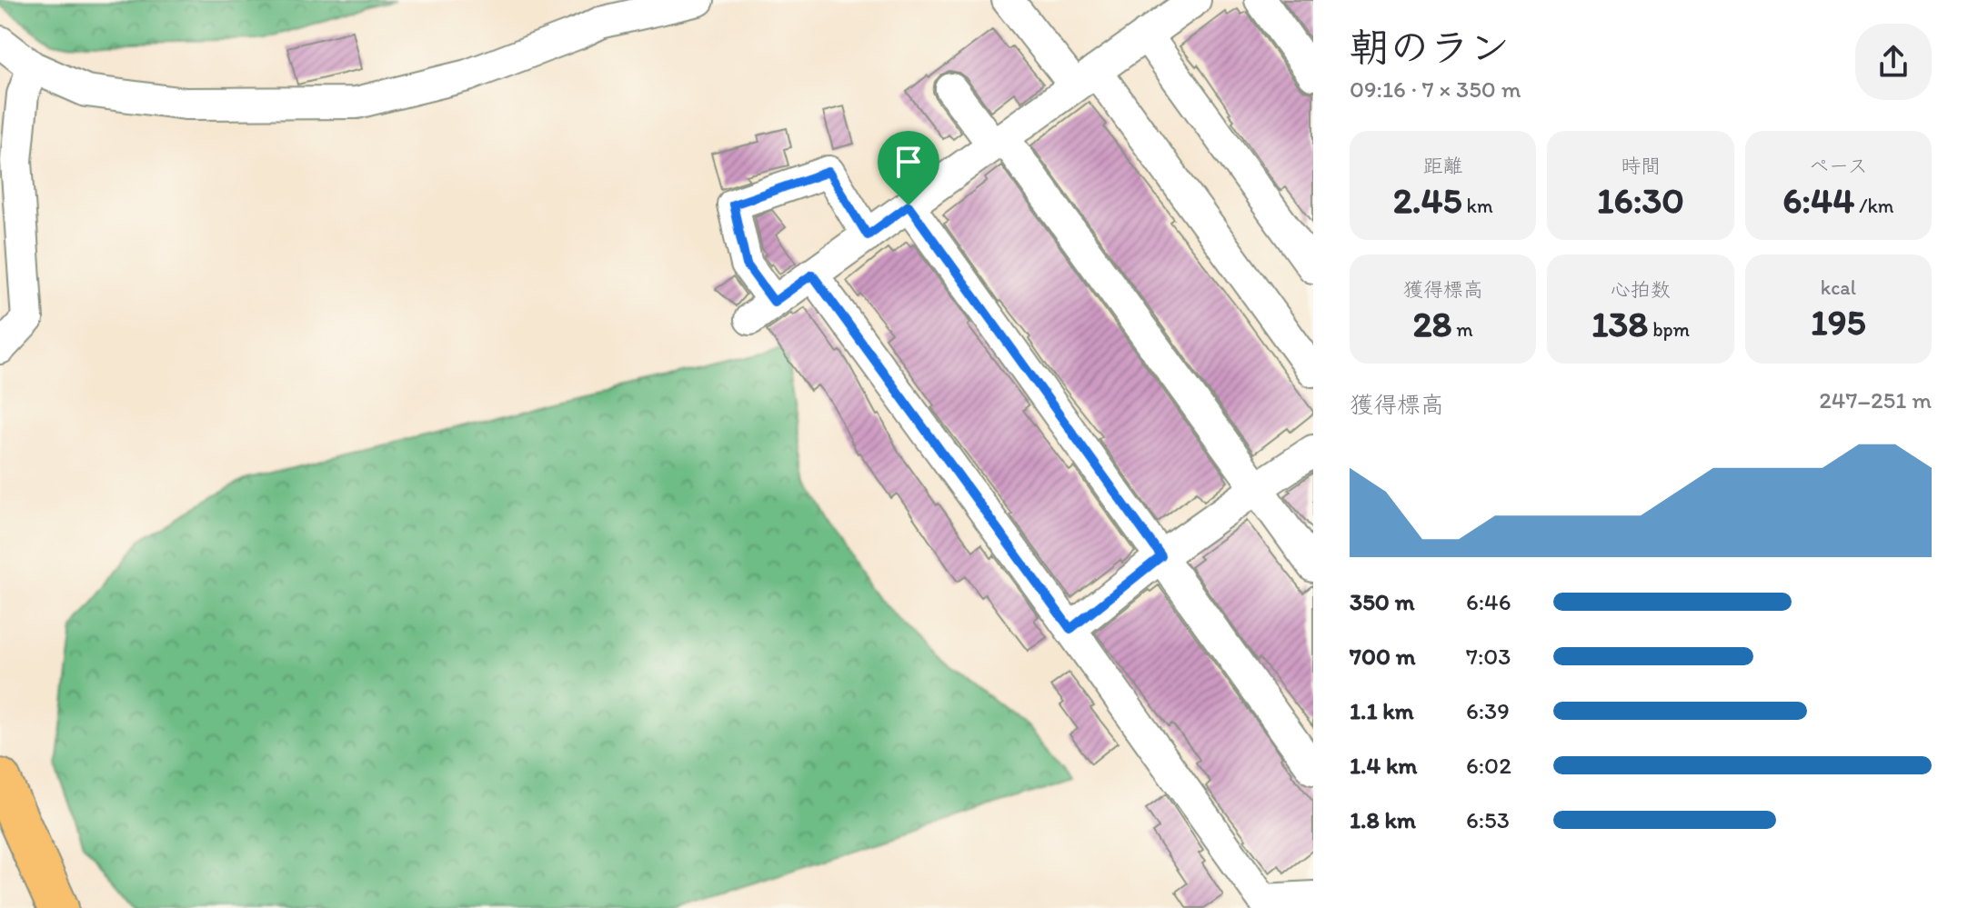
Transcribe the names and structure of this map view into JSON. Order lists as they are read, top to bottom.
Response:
{
  "page": {
    "heading": ["朝のラン", "09:16 · 7 × 350 m"],
    "stats": [
      ["距離", "2.45 km"],
      ["時間", "16:30"],
      ["ペース", "6:44 /km"],
      ["獲得標高", "28 m"],
      ["心拍数", "138 bpm"],
      ["kcal", "195"]
    ],
    "chart": ["獲得標高", "247–251 m"],
    "list": [
      {
        "name": "350 m",
        "note": "6:46"
      },
      {
        "name": "700 m",
        "note": "7:03"
      },
      {
        "name": "1.1 km",
        "note": "6:39"
      },
      {
        "name": "1.4 km",
        "note": "6:02"
      },
      {
        "name": "1.8 km",
        "note": "6:53"
      }
    ]
  }
}
